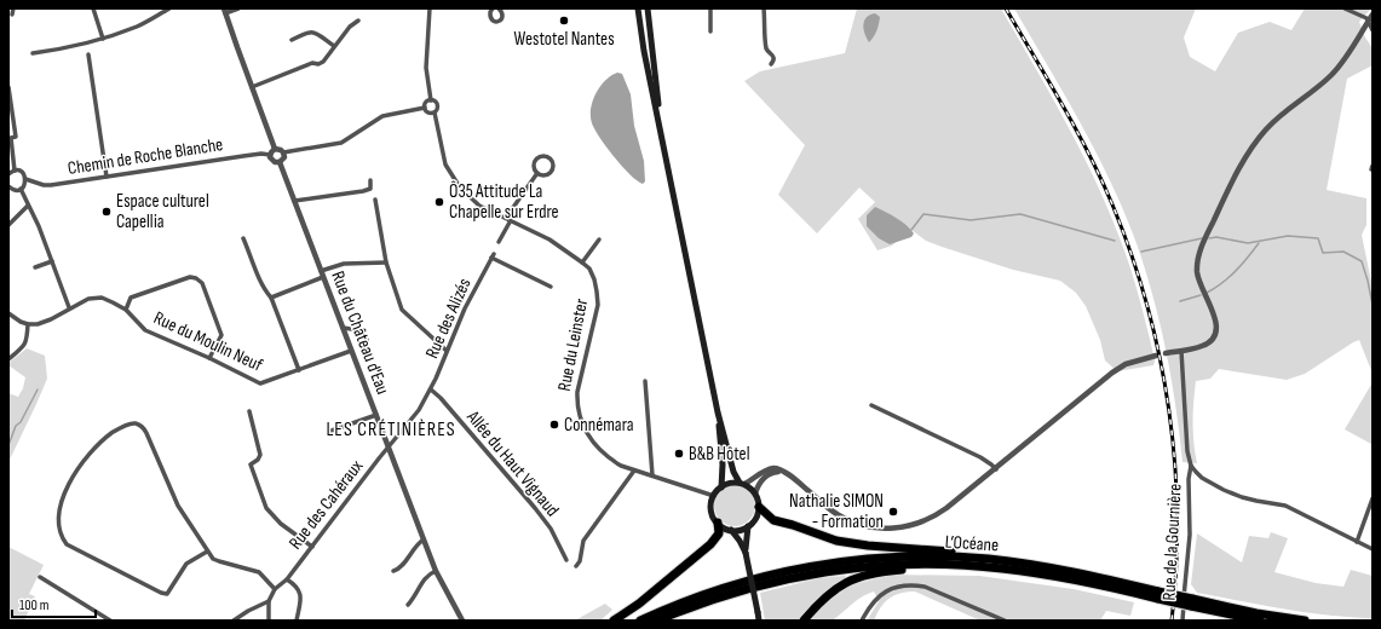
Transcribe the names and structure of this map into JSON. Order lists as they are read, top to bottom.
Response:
{
  "streets": {
    "highway": ["L’Océane"],
    "street": [
      "Chemin de Roche Blanche",
      "Rue des Alizés",
      "Rue du Château d'Eau",
      "Rue du Moulin Neuf",
      "Rue du Leinster",
      "Allée du Haut Vignaud",
      "Rue des Cahéraux",
      "Rue de la Gournière"
    ]
  },
  "crossings": [
    ["Chemin de Roche Blanche", "Rue du Château d'Eau"],
    ["Rue des Alizés", "Rue du Château d'Eau"],
    ["Rue des Alizés", "Allée du Haut Vignaud"],
    ["Rue des Alizés", "Rue des Cahéraux"],
    ["Rue du Château d'Eau", "Rue du Moulin Neuf"],
    ["Rue du Château d'Eau", "Rue des Cahéraux"]
  ],
  "districts": ["LES CRÉTINIÈRES"],
  "places": [
    "Westotel Nantes",
    "Ô35 Attitude La Chapelle sur Erdre",
    "Espace culturel Capellia",
    "Connémara",
    "B&B Hôtel",
    "Nathalie SIMON - Formation"
  ],
  "scale_bar": "100 m"
}
